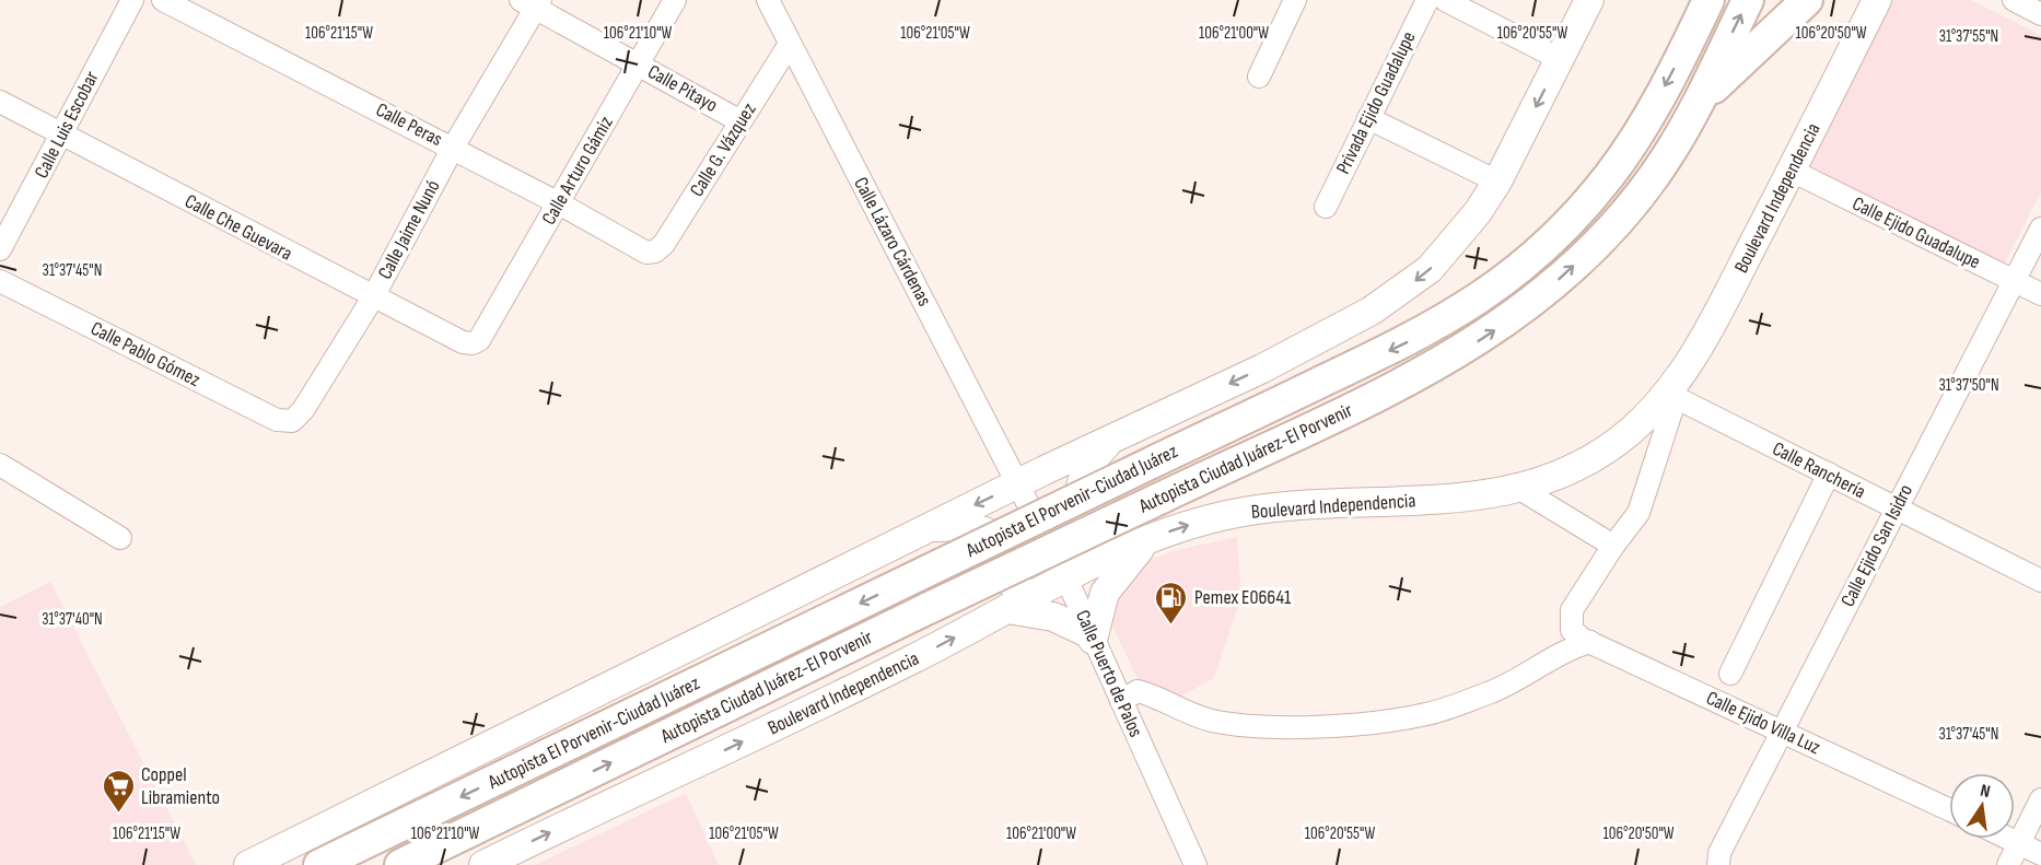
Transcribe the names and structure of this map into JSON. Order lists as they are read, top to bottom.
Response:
{
  "streets": {
    "highway": ["Autopista Ciudad Juárez-El Porvenir", "Autopista El Porvenir-Ciudad Juárez"],
    "main road": ["Boulevard Independencia"],
    "street": [
      "Calle Pitayo",
      "Privada Ejido Guadalupe",
      "Calle Luis Escobar",
      "Calle Peras",
      "Calle G. Vázquez",
      "Calle Arturo Gámiz",
      "Calle Che Guevara",
      "Calle Jaime Nunó",
      "Calle Ejido Guadalupe",
      "Calle Lázaro Cárdenas",
      "Calle Pablo Gómez",
      "Calle Ranchería",
      "Calle Ejido San Isidro",
      "Calle Puerto de Palos",
      "Calle Ejido Villa Luz"
    ]
  },
  "crossings": [
    ["Calle Pitayo", "Calle G. Vázquez"],
    ["Calle Pitayo", "Calle Arturo Gámiz"],
    ["Calle Pitayo", "Calle Jaime Nunó"],
    ["Calle Luis Escobar", "Calle Che Guevara"],
    ["Calle Peras", "Calle G. Vázquez"],
    ["Calle Peras", "Calle Arturo Gámiz"],
    ["Calle Peras", "Calle Jaime Nunó"],
    ["Calle G. Vázquez", "Calle Lázaro Cárdenas"],
    ["Calle Arturo Gámiz", "Calle Che Guevara"],
    ["Boulevard Independencia", "Calle Ejido Guadalupe"],
    ["Boulevard Independencia", "Calle Ranchería"],
    ["Boulevard Independencia", "Calle Puerto de Palos"],
    ["Calle Che Guevara", "Calle Jaime Nunó"],
    ["Calle Jaime Nunó", "Calle Pablo Gómez"],
    ["Calle Ejido Guadalupe", "Calle Ejido San Isidro"],
    ["Calle Lázaro Cárdenas", "Calle Puerto de Palos"],
    ["Calle Ranchería", "Calle Ejido San Isidro"],
    ["Calle Ejido San Isidro", "Calle Ejido Villa Luz"]
  ],
  "one_way": ["Autopista Ciudad Juárez-El Porvenir", "Autopista El Porvenir-Ciudad Juárez"],
  "places": {
    "fuel station": ["Pemex E06641"],
    "supermarket": ["Coppel Libramiento"]
  },
  "north": "top",
  "coordinates": [
    "106°21'15\"W",
    "106°21'10\"W",
    "106°21'05\"W",
    "106°21'00\"W",
    "106°20'55\"W",
    "106°20'50\"W",
    "31°37'55\"N",
    "31°37'45\"N",
    "31°37'50\"N",
    "31°37'40\"N"
  ]
}
